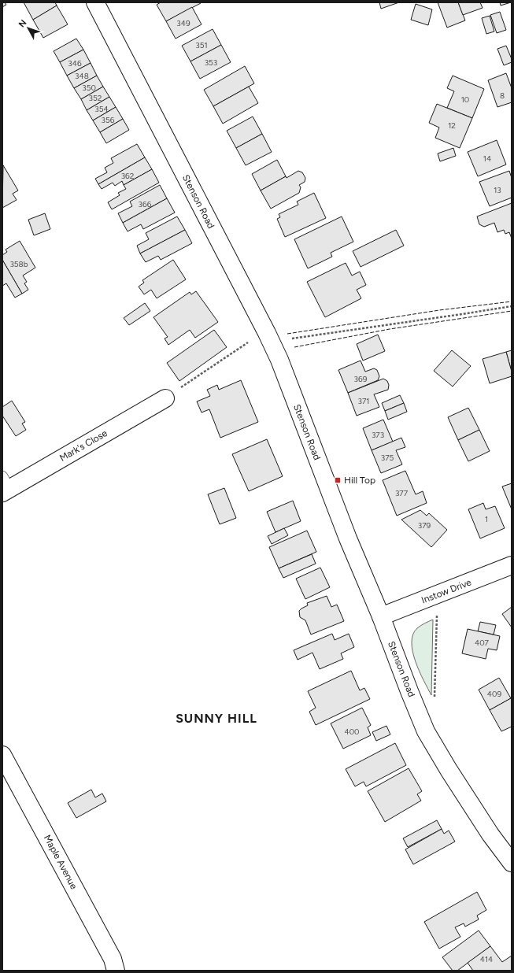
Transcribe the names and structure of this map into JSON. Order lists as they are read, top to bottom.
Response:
{
  "streets": {
    "street": [
      "Stenson Road",
      "Mark's Close",
      "Instow Drive",
      "Maple Avenue"
    ]
  },
  "crossings": [
    ["Stenson Road", "Instow Drive"]
  ],
  "districts": ["SUNNY HILL"],
  "places": {
    "transit": ["Hill Top"]
  },
  "house_numbers": [
    "349",
    "351",
    "353",
    "346",
    "348",
    "350",
    "8",
    "352",
    "10",
    "354",
    "356",
    "12",
    "14",
    "362",
    "13",
    "366",
    "358b",
    "369",
    "371",
    "373",
    "375",
    "377",
    "1",
    "379",
    "407",
    "409",
    "400",
    "414"
  ],
  "north": "top left"
}
